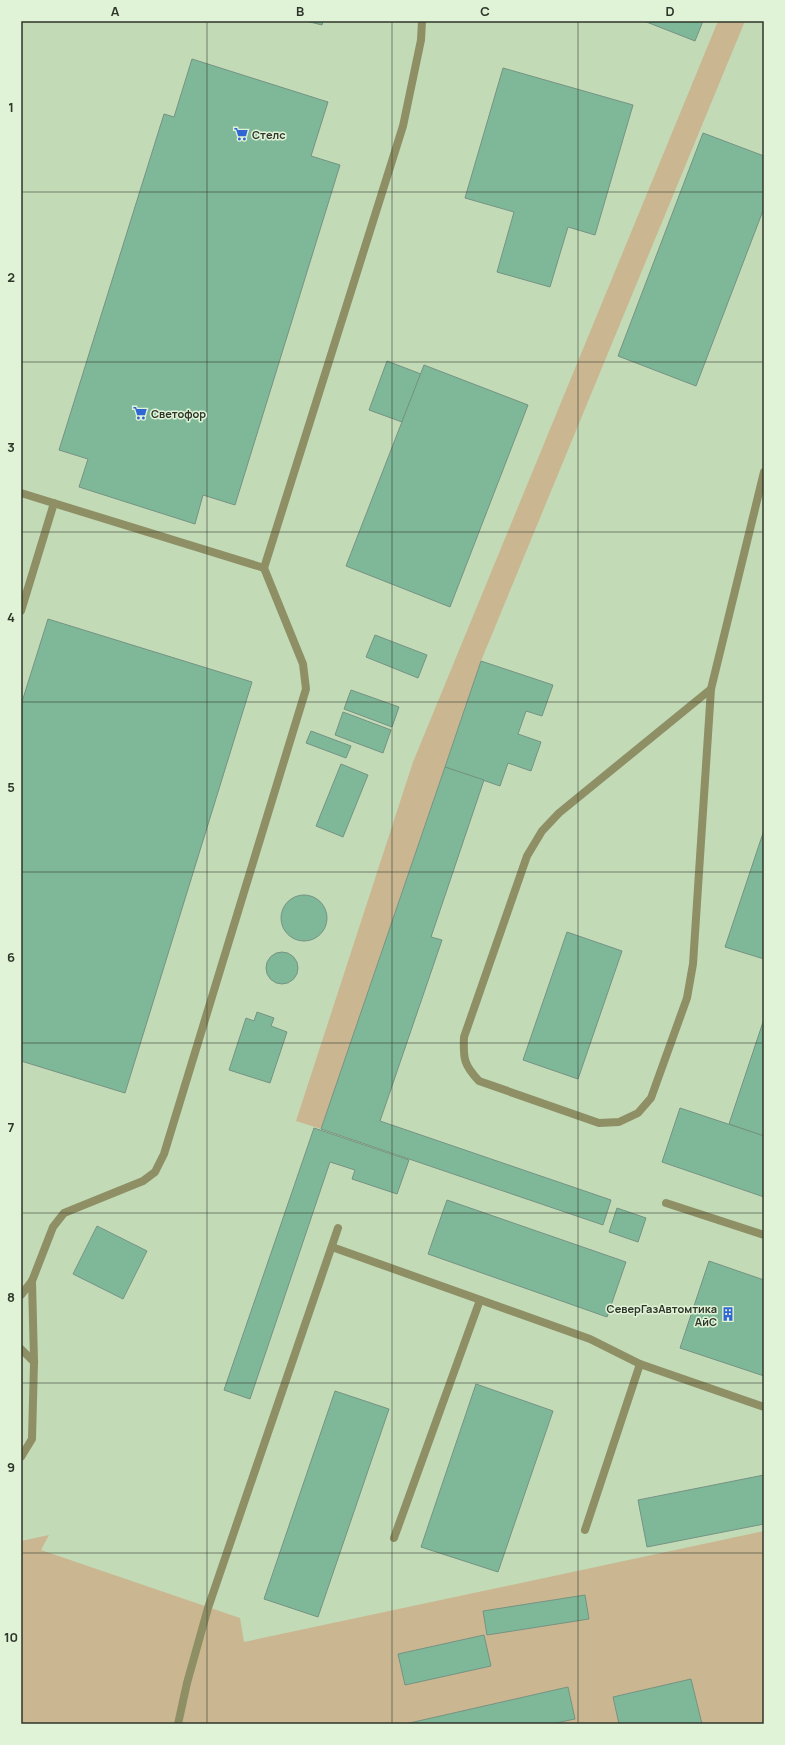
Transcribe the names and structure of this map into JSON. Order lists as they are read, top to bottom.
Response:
{
  "places": {
    "supermarket": ["Стелс", "Светофор"],
    "building": ["СеверГазАвтомтика АйС"]
  },
  "grid": {
    "columns": [
      "A",
      "B",
      "C",
      "D"
    ],
    "rows": [
      "1",
      "2",
      "3",
      "4",
      "5",
      "6",
      "7",
      "8",
      "9",
      "10"
    ]
  }
}
